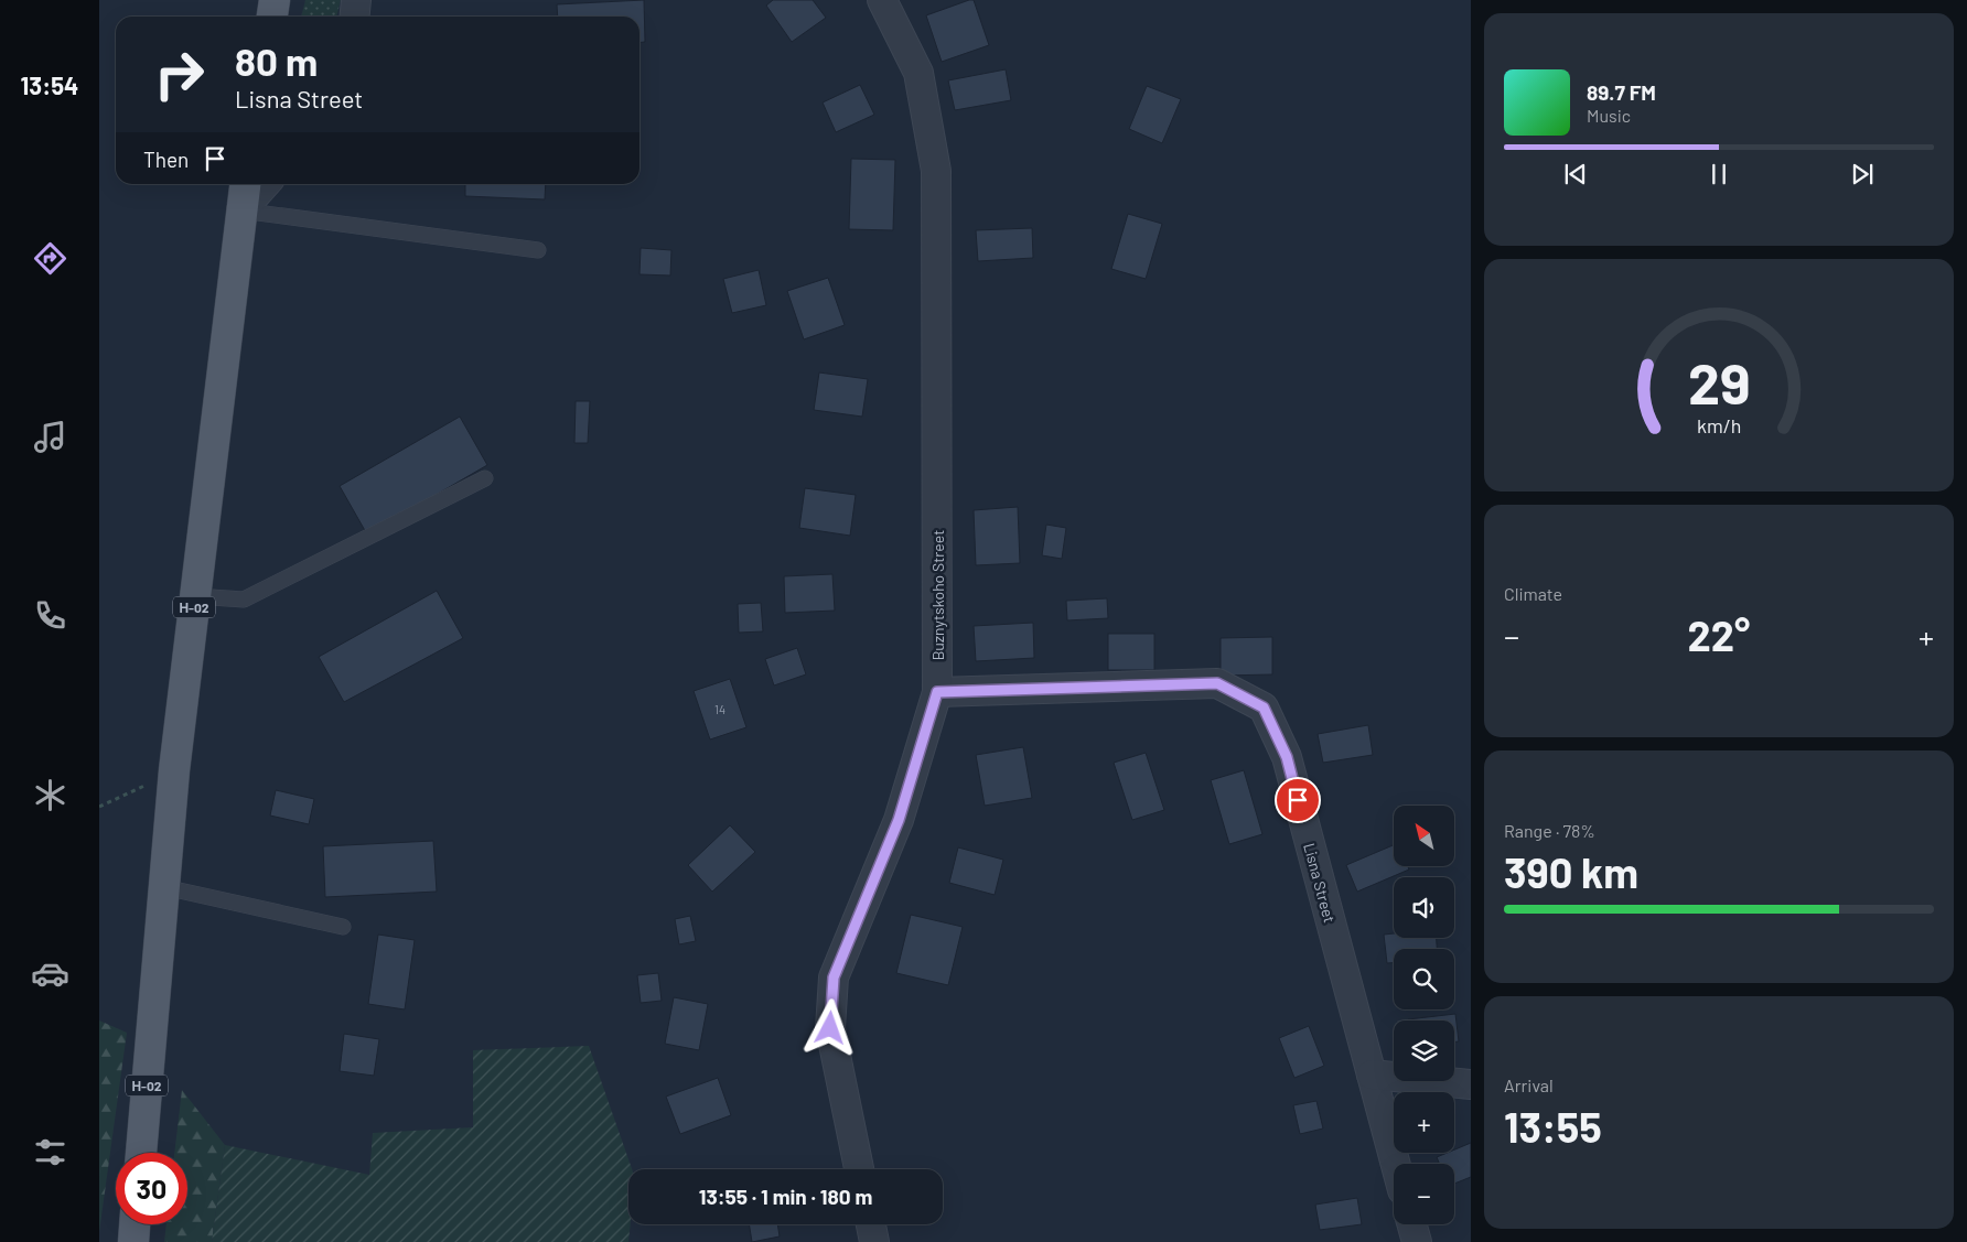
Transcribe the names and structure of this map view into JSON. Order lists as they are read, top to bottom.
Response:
{
  "streets": {
    "main road": ["Н-02"],
    "street": ["Buznytskoho Street", "Lisna Street"]
  },
  "crossings": [
    ["Buznytskoho Street", "Lisna Street"]
  ],
  "house_numbers": ["14"],
  "north": "top left",
  "page": {
    "tabs": "13:54",
    "turn": ["80 m", "Lisna Street"],
    "song": ["89.7 FM", "Music"],
    "then": "Then",
    "tile": [
      "Climate",
      ["Range · 78%", "390 km"],
      ["Arrival", "13:55"]
    ],
    "heat": ["−", "22°", "+"],
    "map_buttons": ["+", "−"],
    "limit": "30",
    "trip": "13:55 · 1 min · 180 m",
    "gauge": ["29", "km/h"]
  }
}
